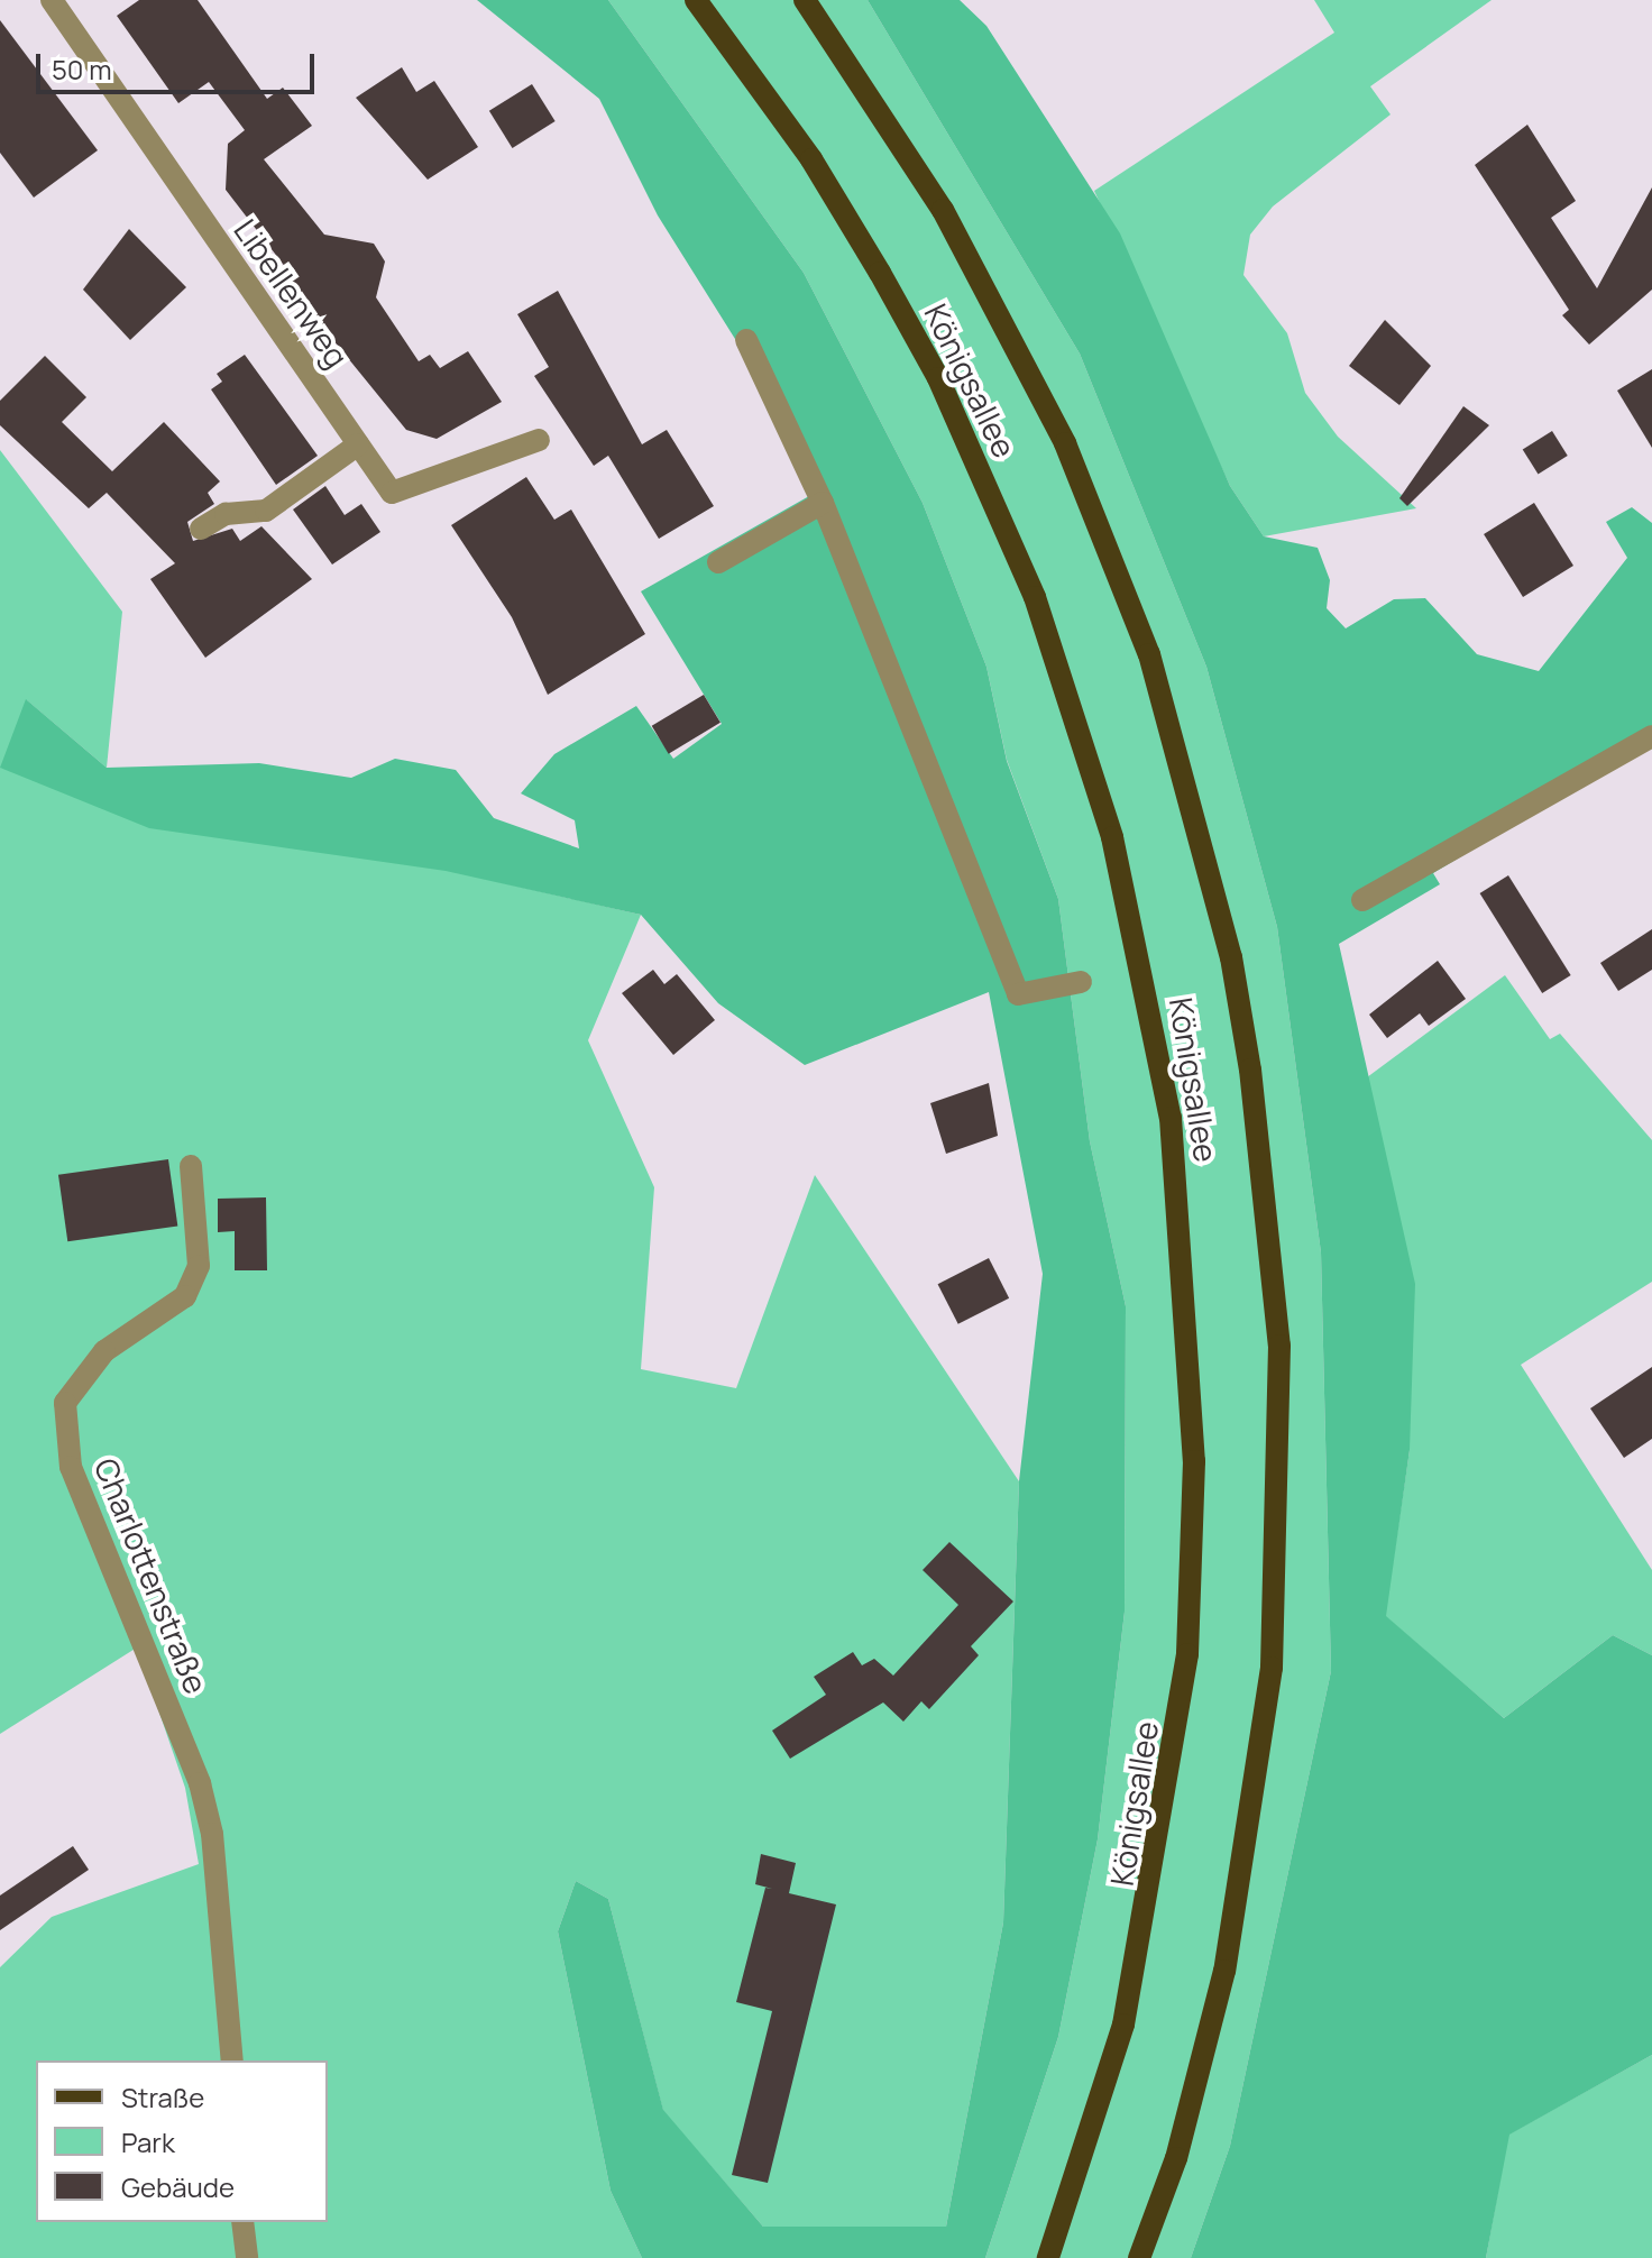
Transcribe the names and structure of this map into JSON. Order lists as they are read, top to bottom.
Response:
{
  "streets": {
    "main road": ["Königsallee"],
    "street": ["Libellenweg", "Charlottenstraße"]
  },
  "legend": ["Straße", "Park", "Gebäude"],
  "scale_bar": "50 m"
}
